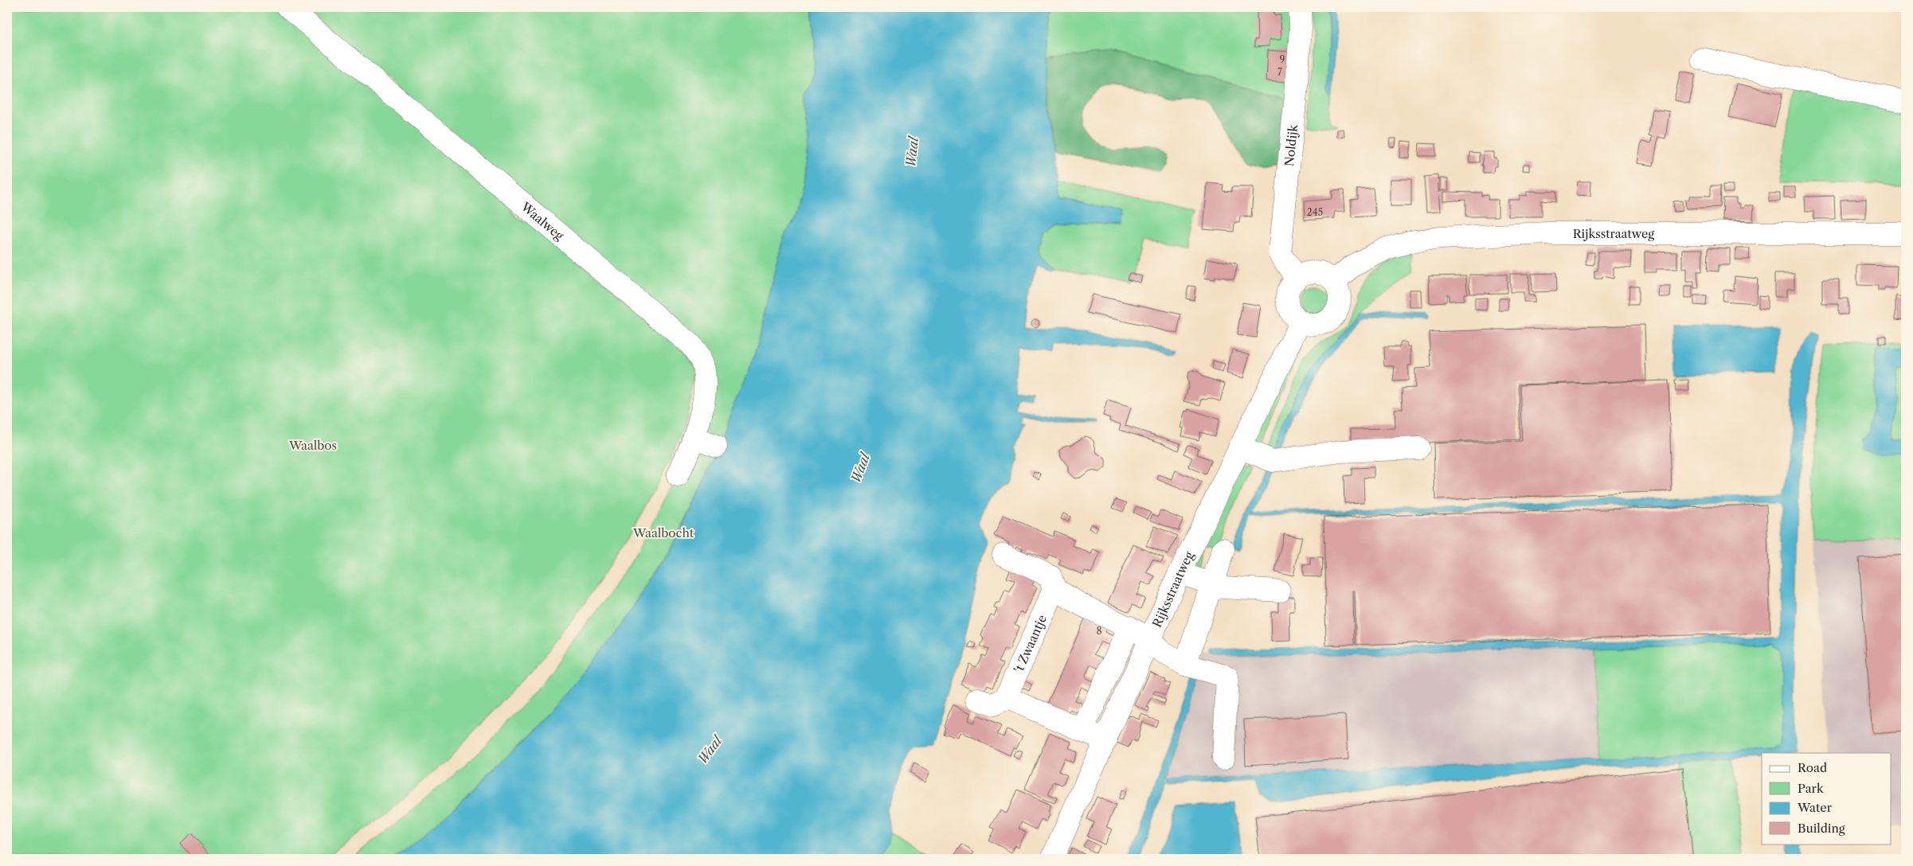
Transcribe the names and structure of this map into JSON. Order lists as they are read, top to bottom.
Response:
{
  "streets": {
    "street": [
      "Noldijk",
      "Waalweg",
      "Rijksstraatweg",
      "'t Zwaantje"
    ]
  },
  "crossings": [
    ["Noldijk", "Rijksstraatweg"]
  ],
  "water": ["Waal"],
  "parks": ["Waalbos", "Waalbocht"],
  "house_numbers": [
    "9",
    "7",
    "245",
    "8"
  ],
  "legend": [
    "Road",
    "Park",
    "Water",
    "Building"
  ]
}
